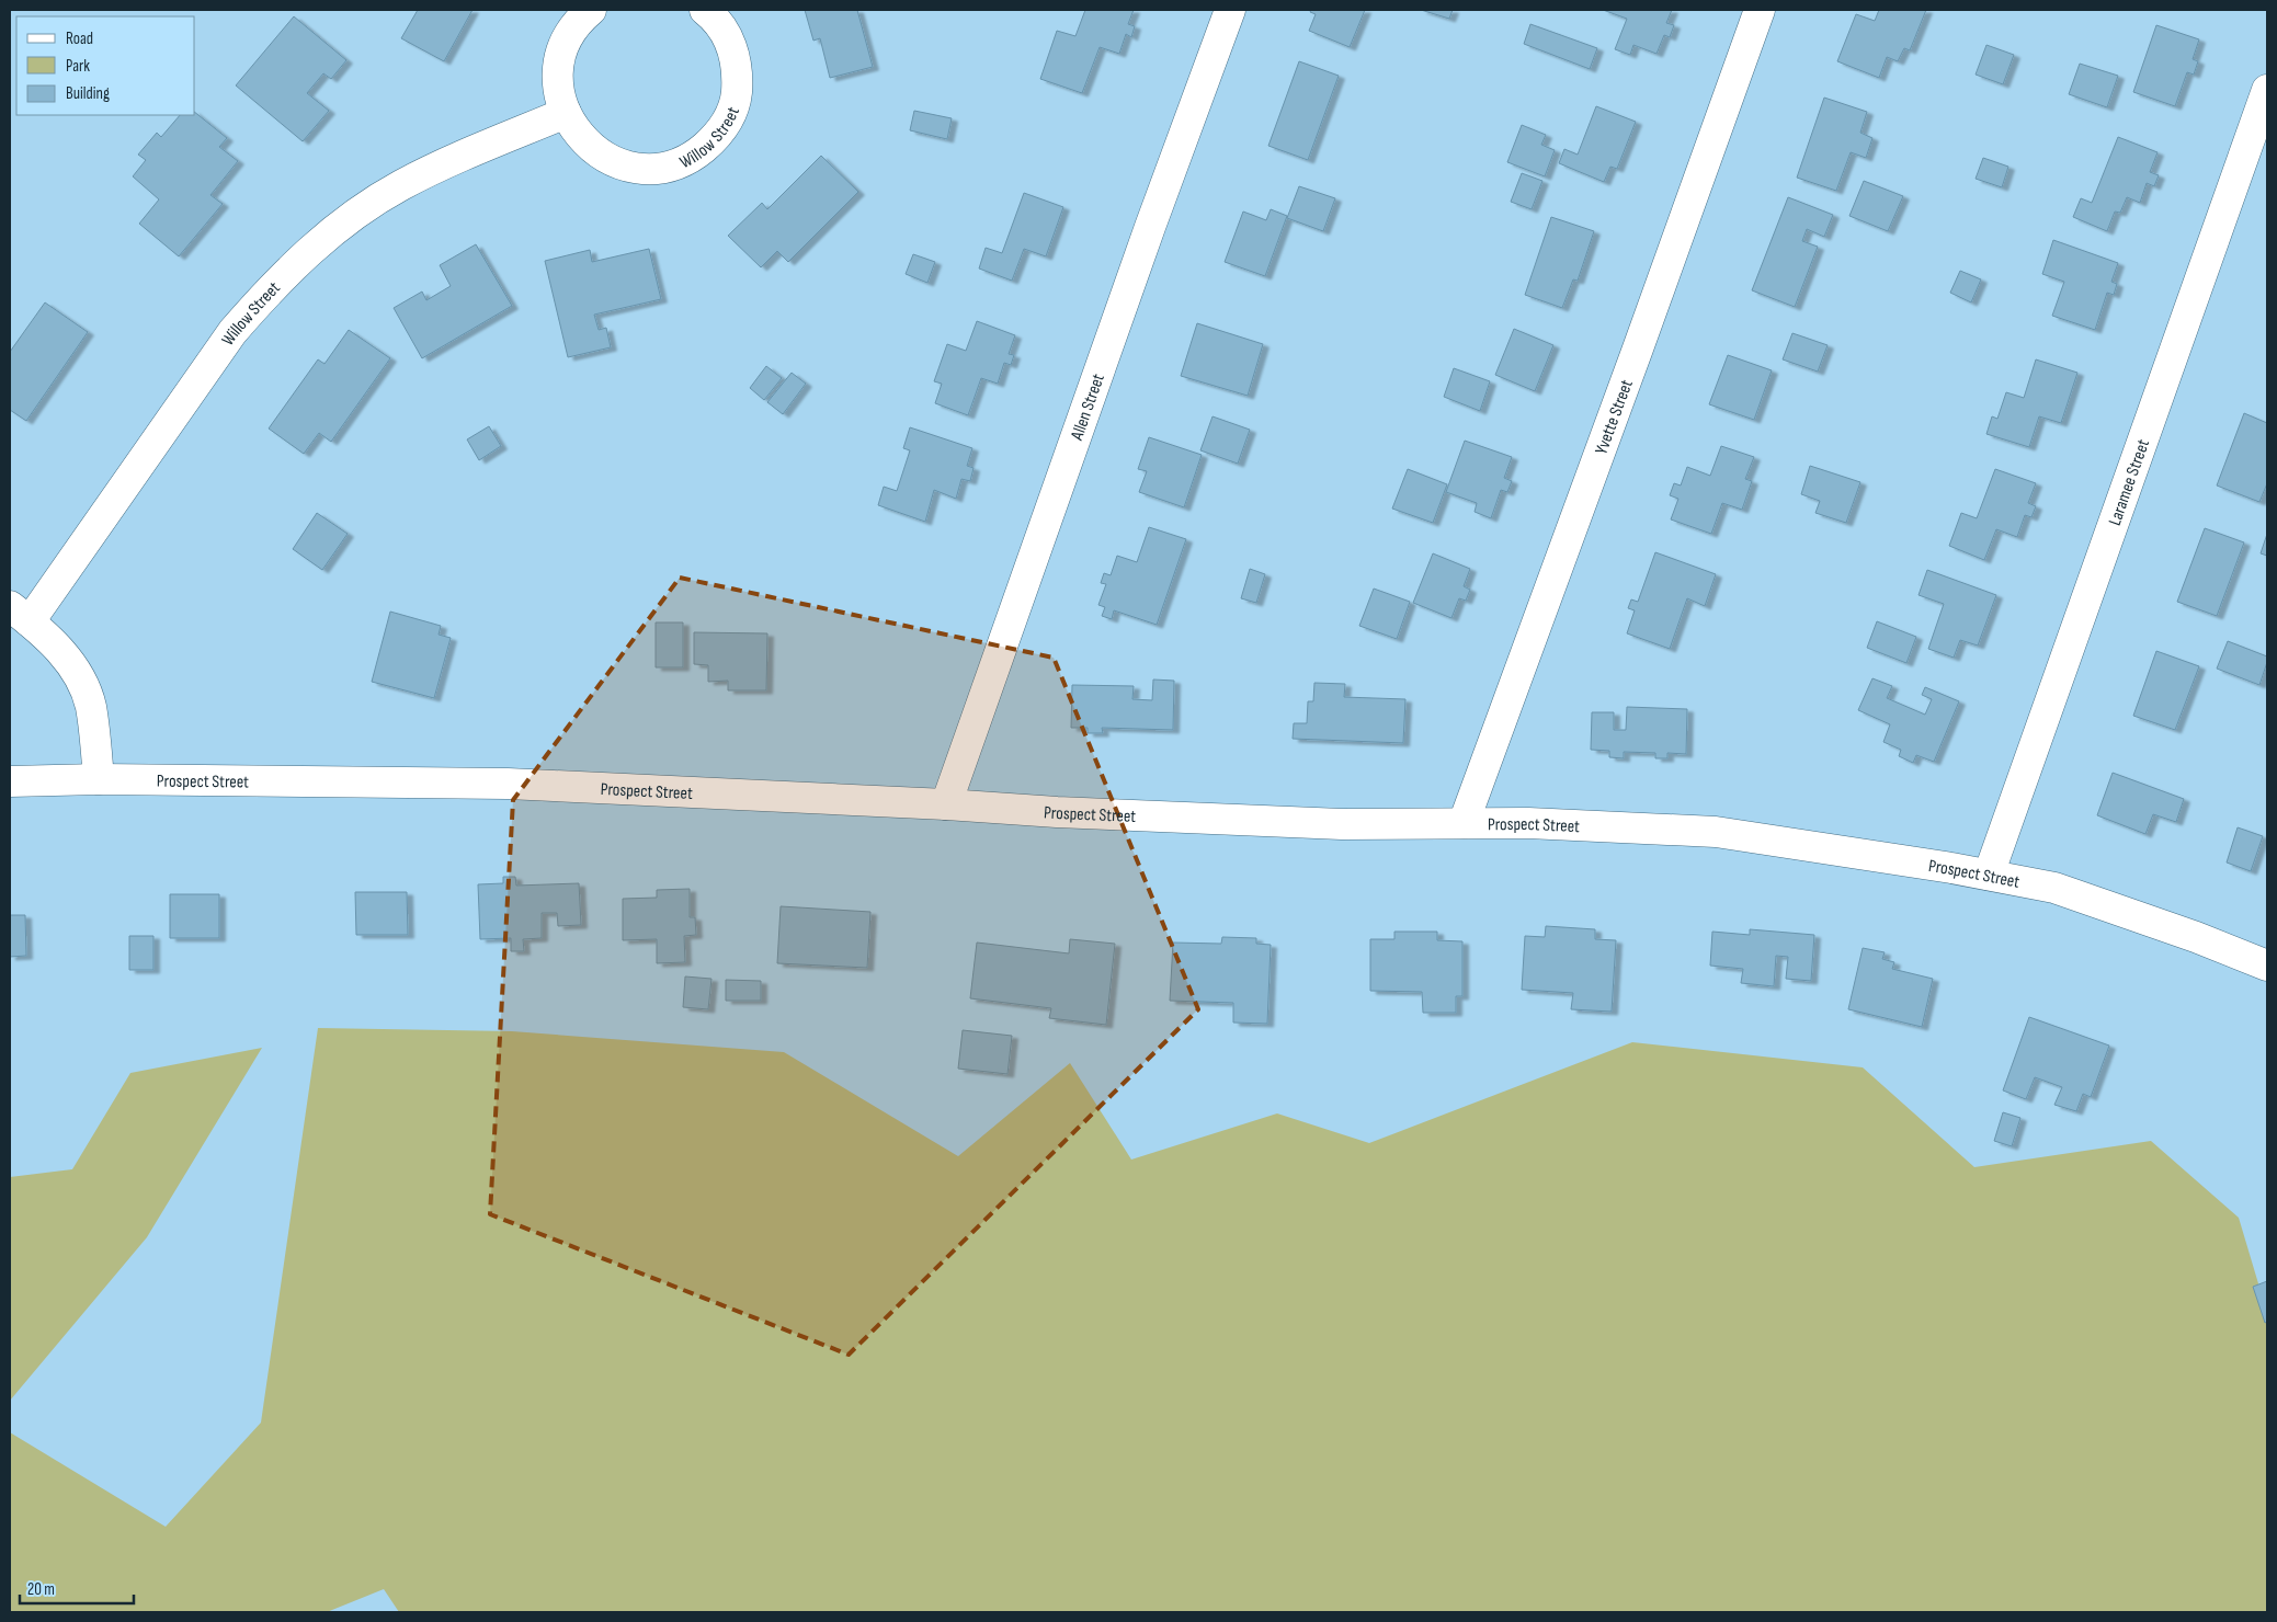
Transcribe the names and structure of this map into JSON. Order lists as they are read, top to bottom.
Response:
{
  "streets": {
    "street": [
      "Willow Street",
      "Allen Street",
      "Yvette Street",
      "Laramee Street",
      "Prospect Street"
    ]
  },
  "crossings": [
    ["Allen Street", "Prospect Street"],
    ["Yvette Street", "Prospect Street"],
    ["Laramee Street", "Prospect Street"]
  ],
  "legend": ["Road", "Park", "Building"],
  "scale_bar": "20 m"
}
